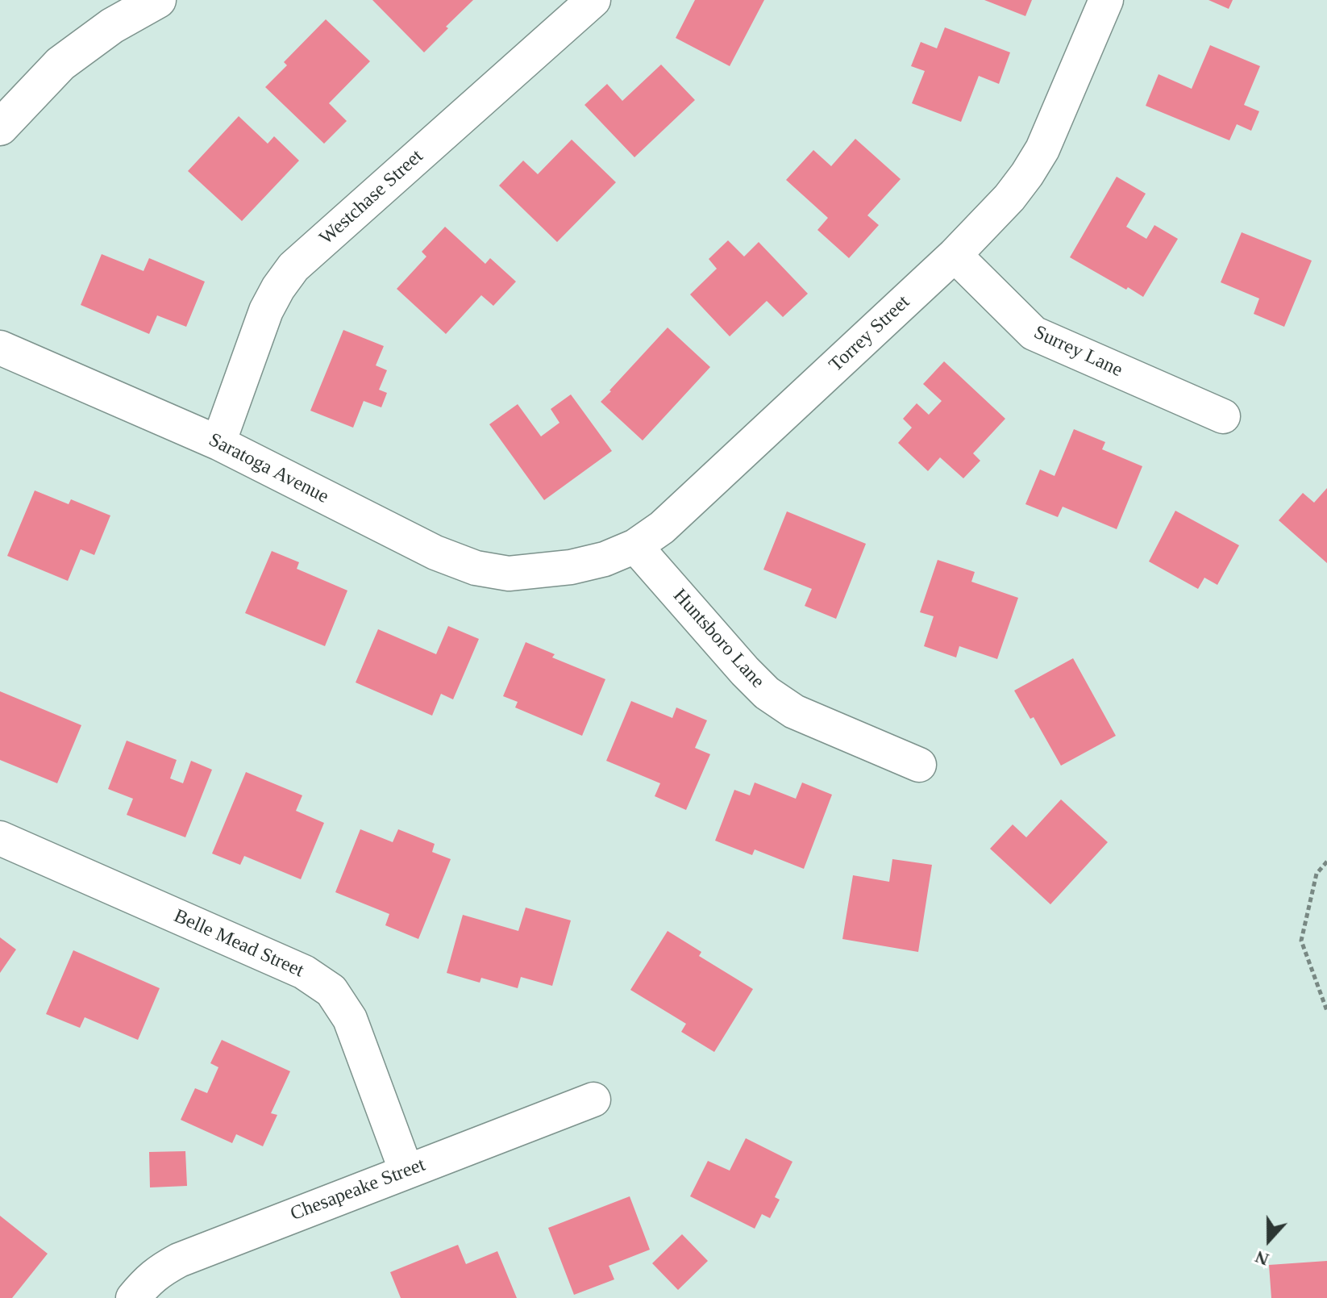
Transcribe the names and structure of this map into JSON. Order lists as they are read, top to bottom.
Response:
{
  "streets": {
    "street": [
      "Westchase Street",
      "Torrey Street",
      "Surrey Lane",
      "Saratoga Avenue",
      "Huntsboro Lane",
      "Belle Mead Street",
      "Chesapeake Street"
    ]
  },
  "crossings": [
    ["Westchase Street", "Saratoga Avenue"],
    ["Torrey Street", "Surrey Lane"],
    ["Torrey Street", "Saratoga Avenue"],
    ["Torrey Street", "Huntsboro Lane"],
    ["Belle Mead Street", "Chesapeake Street"]
  ],
  "north": "bottom"
}
